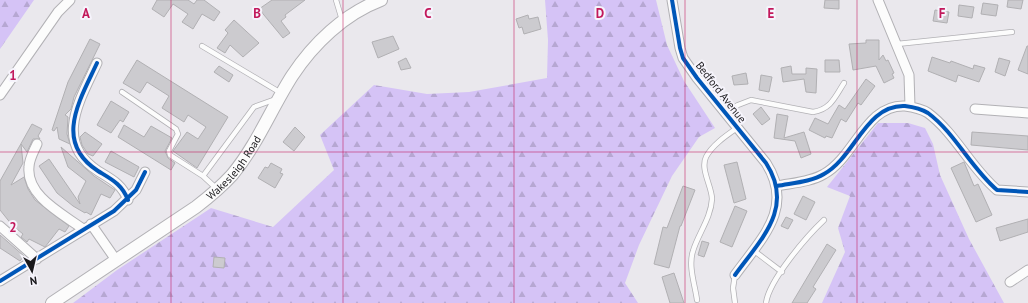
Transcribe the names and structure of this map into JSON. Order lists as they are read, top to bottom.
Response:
{
  "streets": {
    "main road": ["Wakesleigh Road"],
    "street": ["Bedford Avenue"]
  },
  "north": "bottom",
  "grid": {
    "columns": [
      "A",
      "B",
      "C",
      "D",
      "E",
      "F"
    ],
    "rows": ["1", "2"]
  }
}
